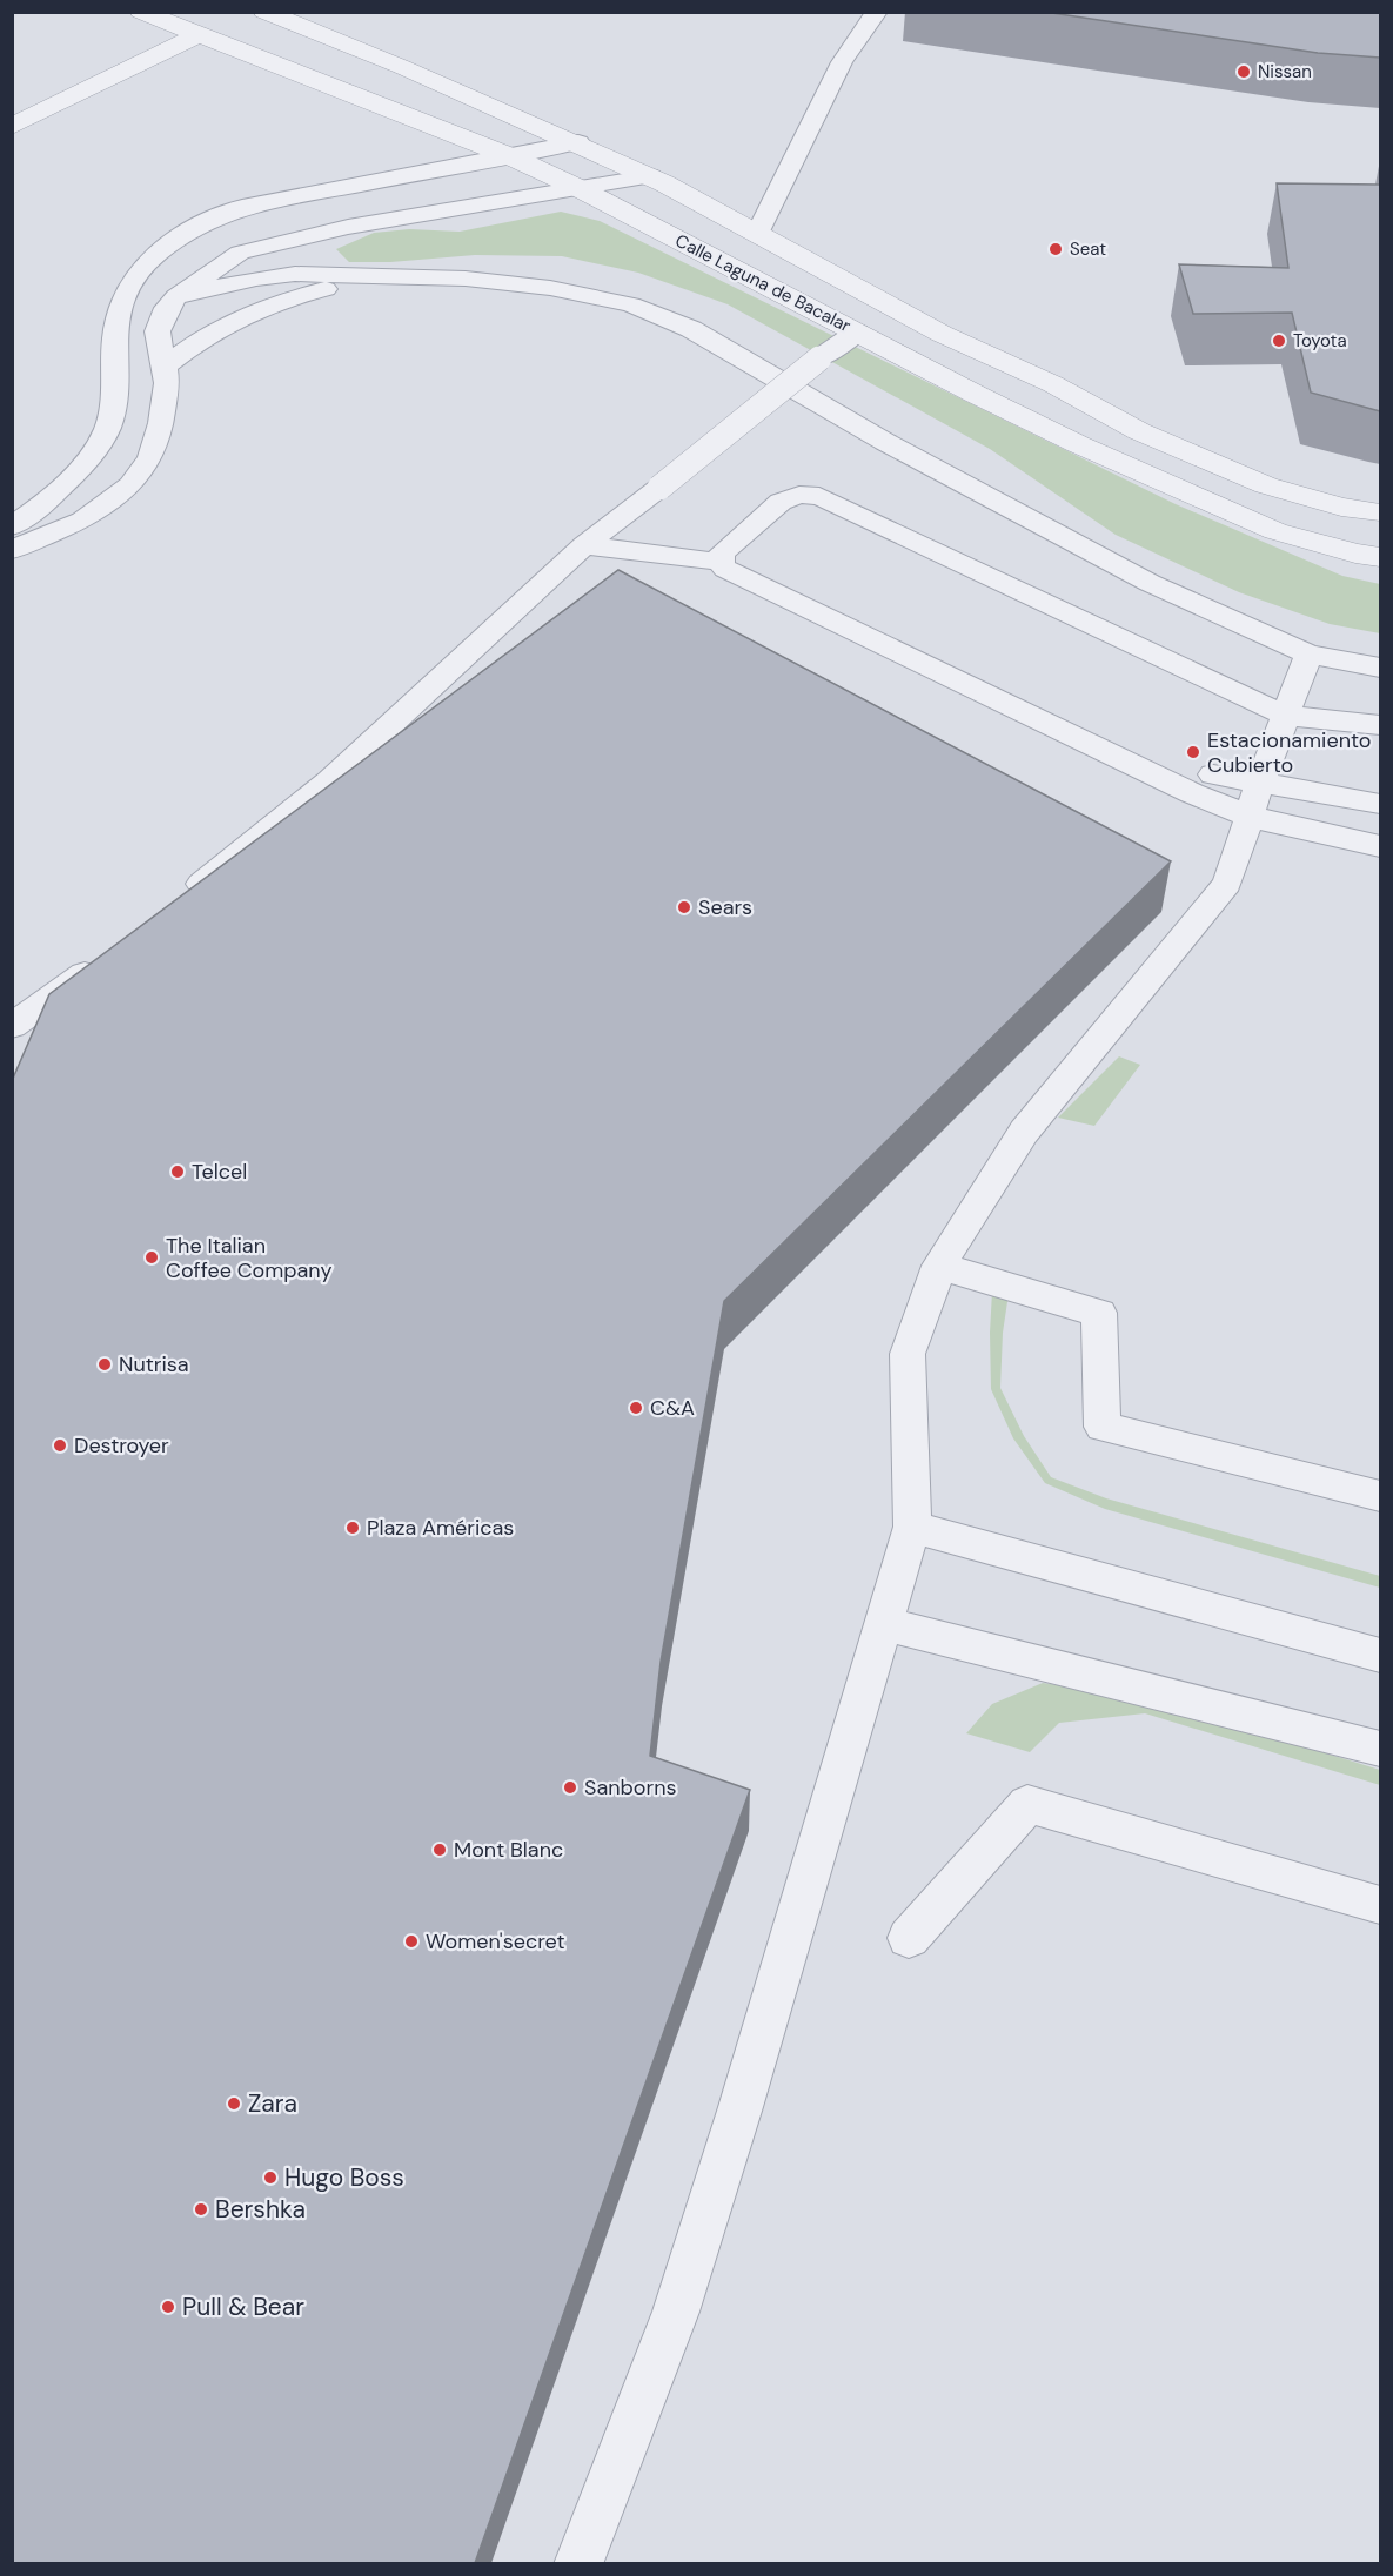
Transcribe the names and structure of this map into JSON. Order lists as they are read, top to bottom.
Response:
{
  "streets": {
    "street": ["Calle Laguna de Bacalar"]
  },
  "places": [
    "Nissan",
    "Seat",
    "Toyota",
    "Estacionamiento Cubierto",
    "Sears",
    "Telcel",
    "The Italian Coffee Company",
    "Nutrisa",
    "C&A",
    "Destroyer",
    "Plaza Américas",
    "Sanborns",
    "Mont Blanc",
    "Women'secret",
    "Zara",
    "Hugo Boss",
    "Bershka",
    "Pull & Bear"
  ]
}
